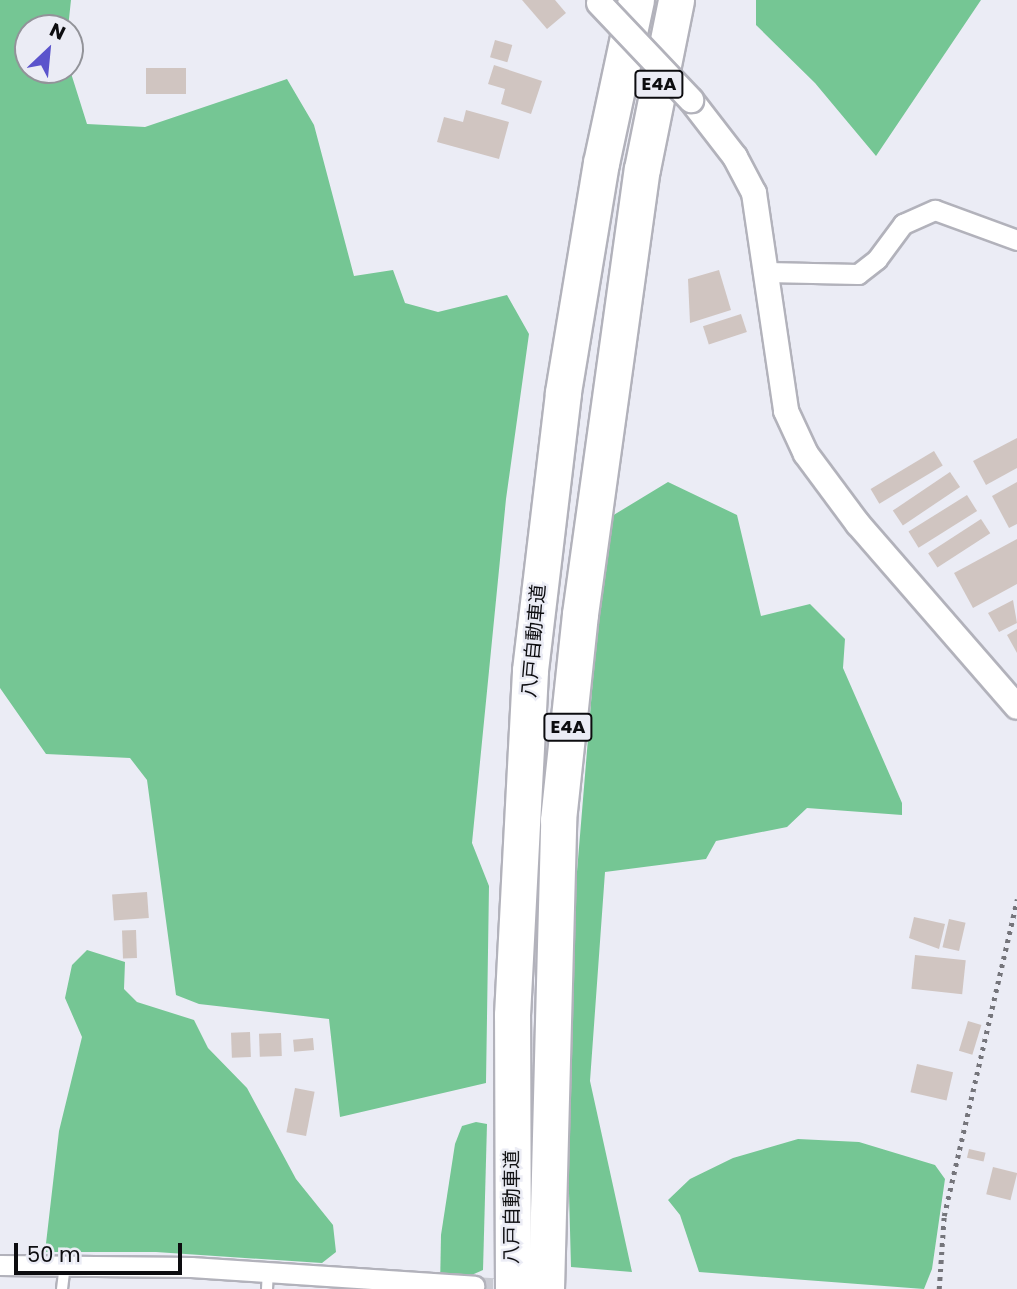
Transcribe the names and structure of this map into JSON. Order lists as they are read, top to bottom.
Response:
{
  "streets": {
    "highway": ["E4A", "八戸自動車道"]
  },
  "scale_bar": "50 m",
  "north": "top right"
}
